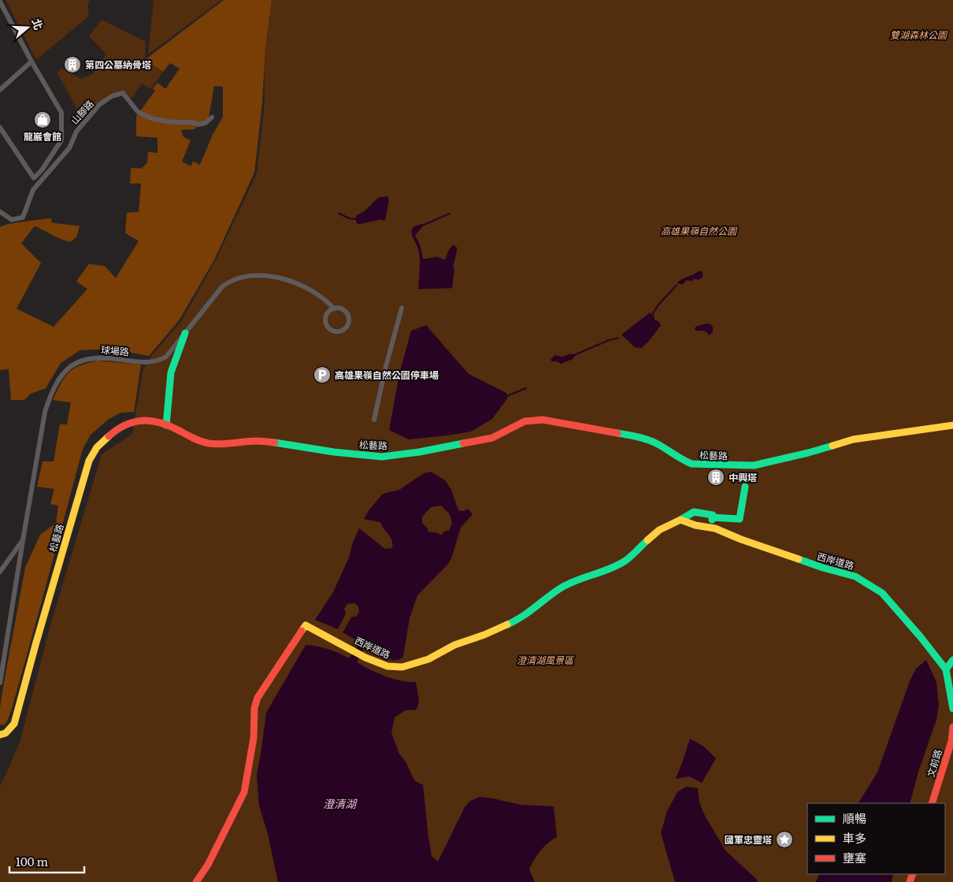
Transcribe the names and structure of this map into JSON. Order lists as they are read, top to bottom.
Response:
{
  "streets": {
    "street": [
      "山腳路",
      "球場路",
      "松藝路",
      "西岸道路",
      "文前路"
    ]
  },
  "water": ["澄清湖"],
  "parks": ["雙湖森林公園", "高雄果嶺自然公園", "澄清湖風景區"],
  "places": {
    "building": ["第四公墓納骨塔", "中興塔"],
    "shop": ["龍巖會館"],
    "parking": ["高雄果嶺自然公園停車場"],
    "place": ["國軍忠靈塔"]
  },
  "legend": ["順暢", "車多", "壅塞"],
  "scale_bar": "100 m",
  "north": "right"
}
